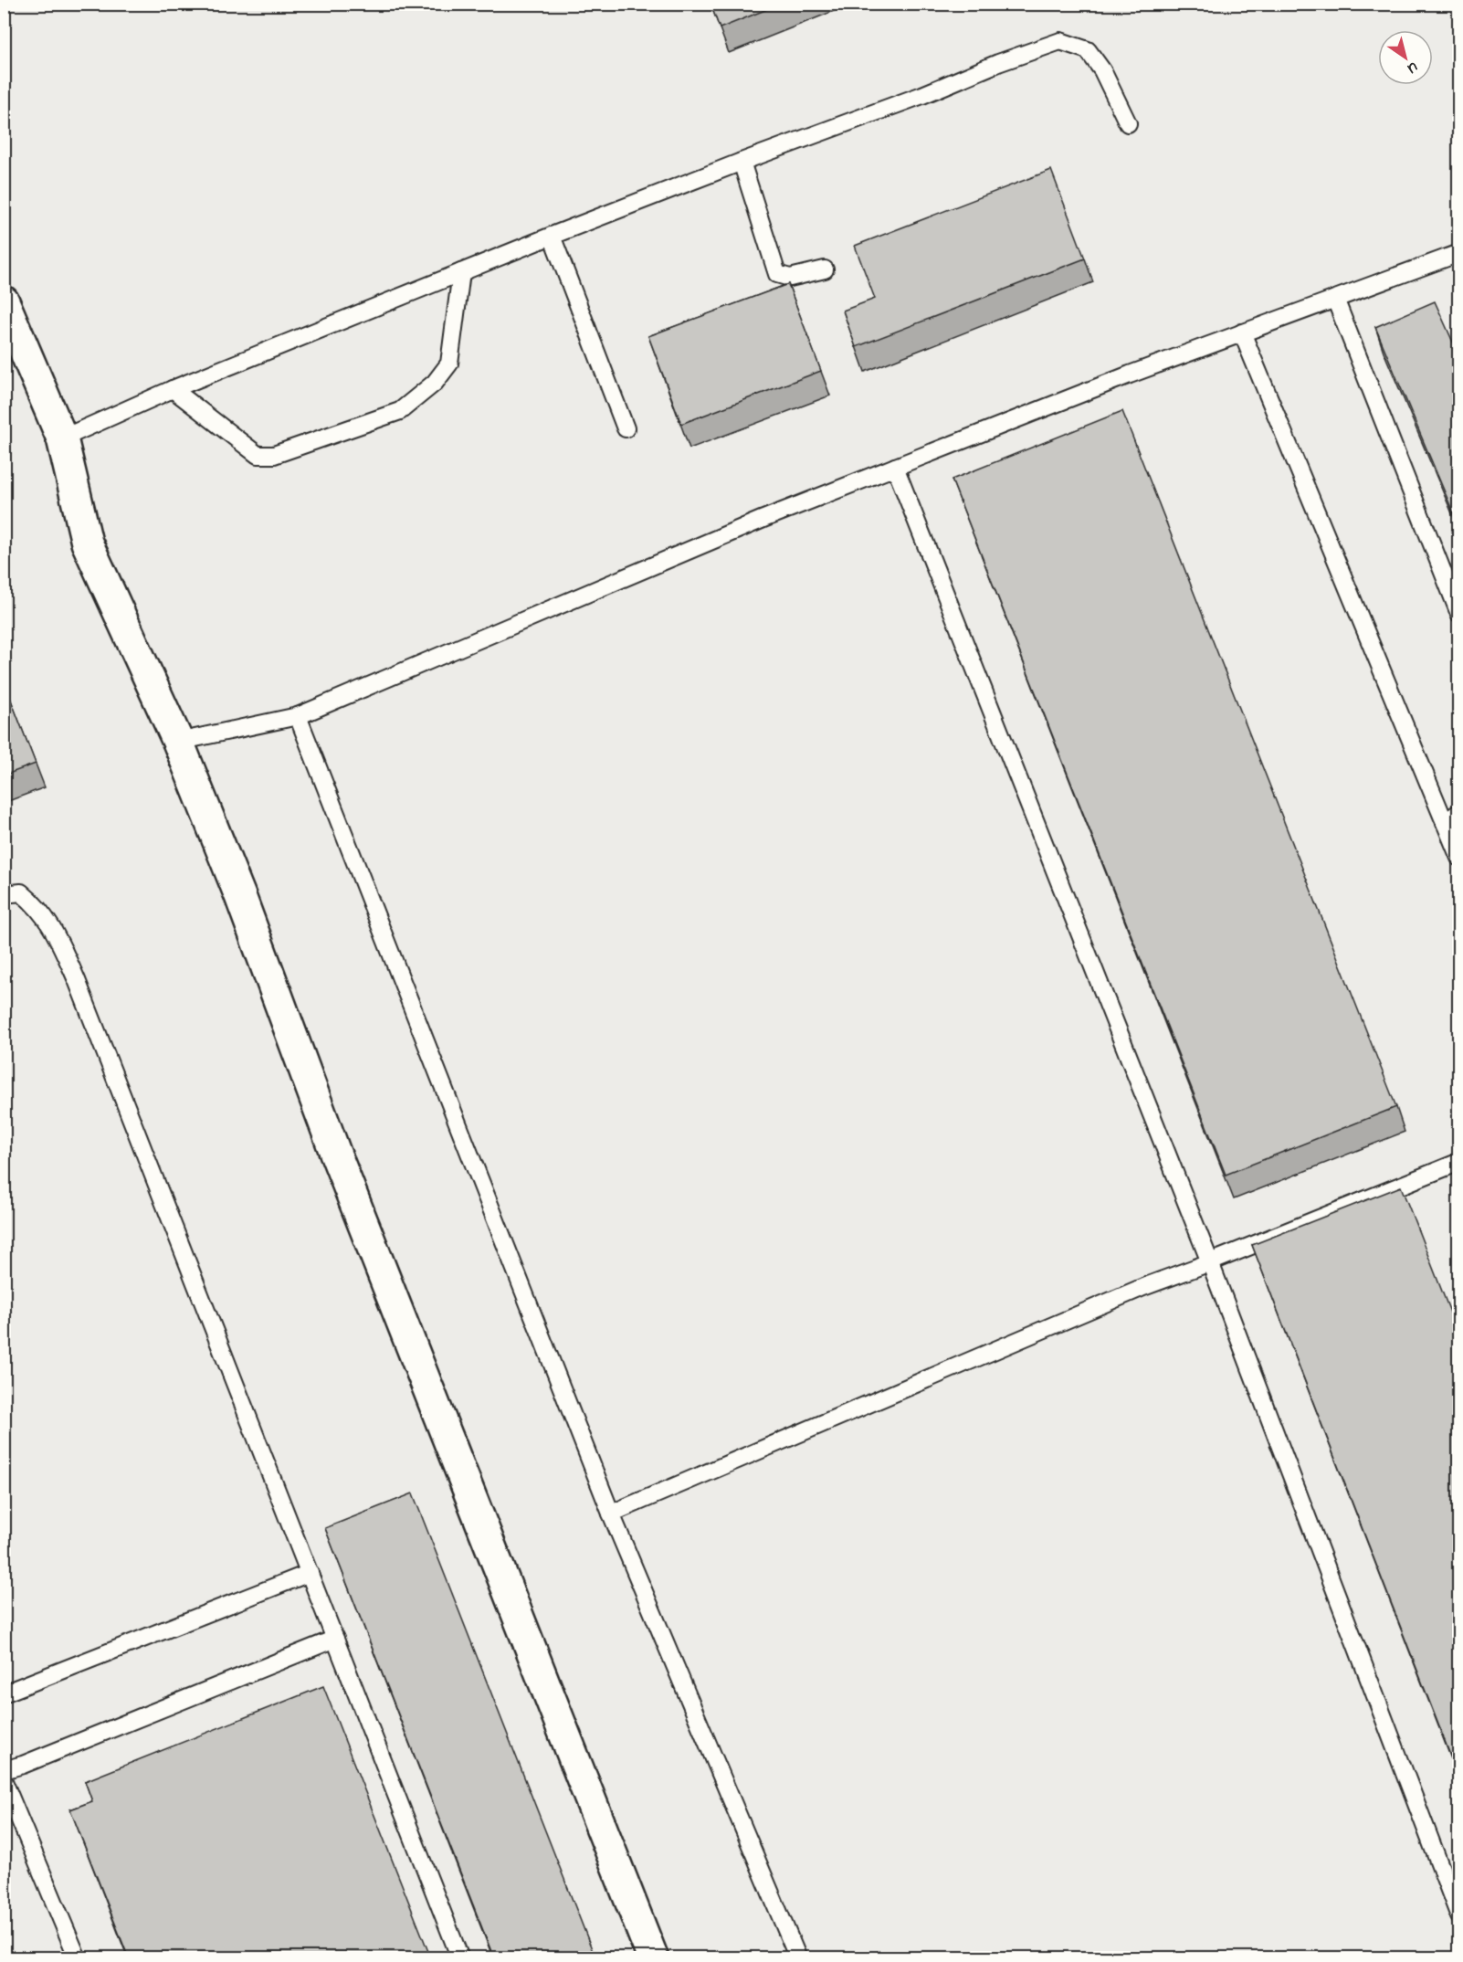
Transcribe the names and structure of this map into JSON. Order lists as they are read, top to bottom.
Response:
{
  "north": "bottom right"
}
